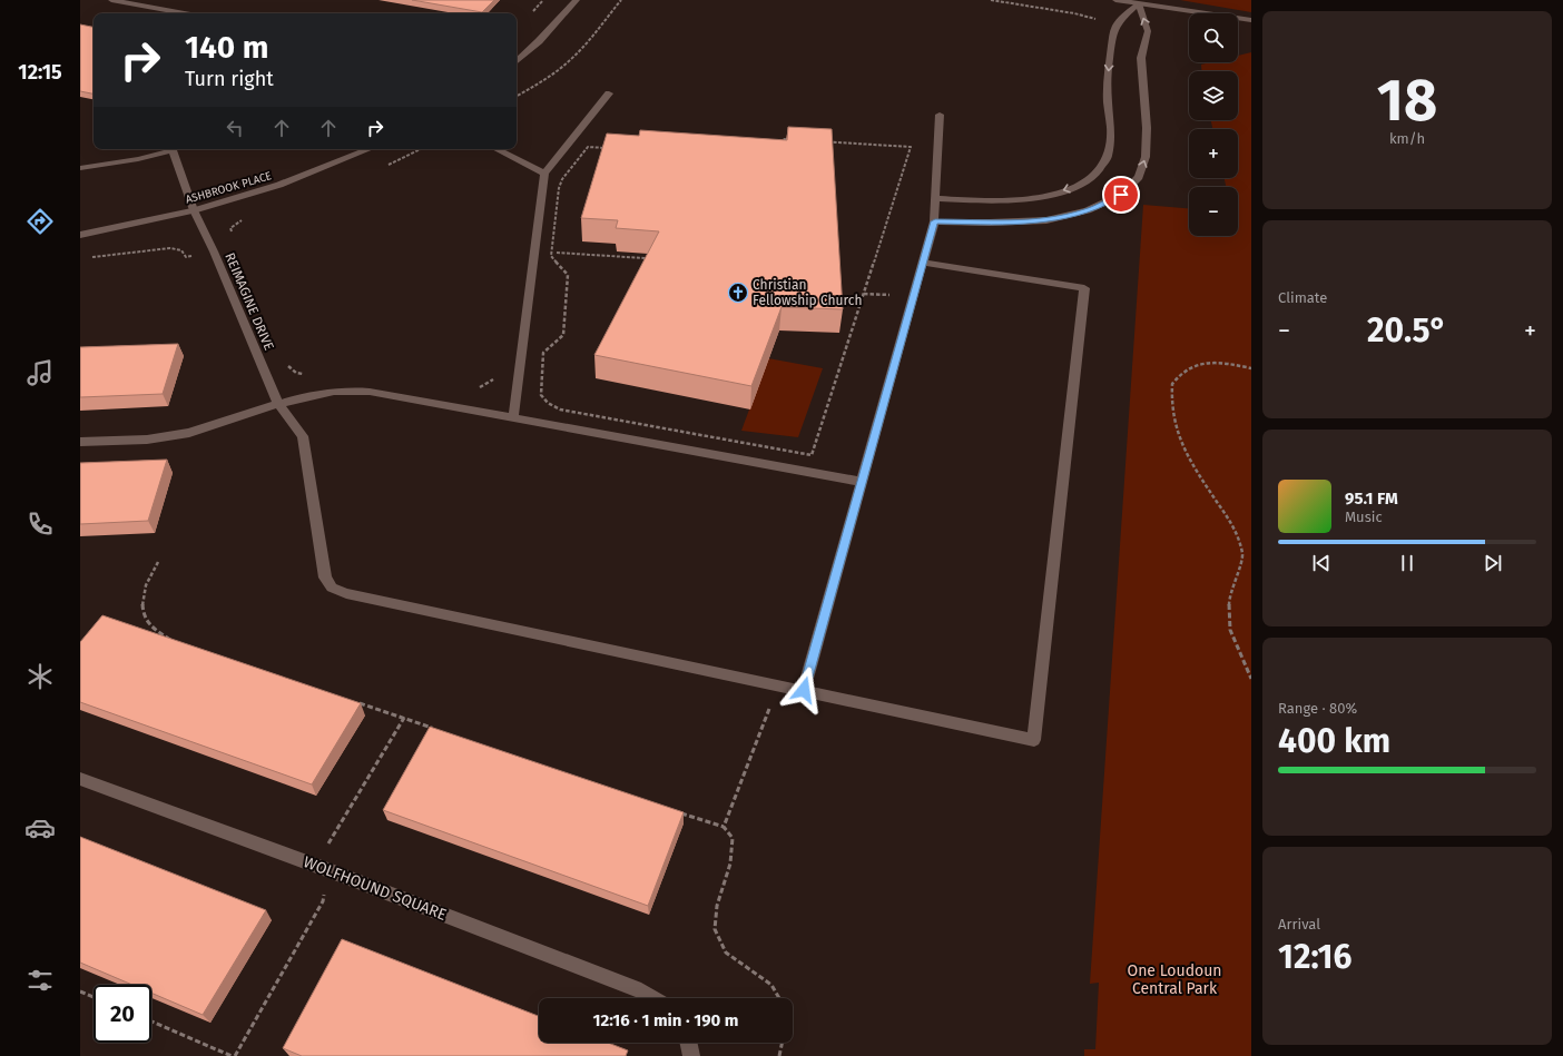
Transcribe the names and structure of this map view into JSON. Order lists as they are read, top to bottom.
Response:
{
  "streets": {
    "street": ["ASHBROOK PLACE", "REIMAGINE DRIVE", "WOLFHOUND SQUARE"]
  },
  "crossings": [
    ["ASHBROOK PLACE", "REIMAGINE DRIVE"]
  ],
  "parks": ["One Loudoun Central Park"],
  "places": {
    "church": ["Christian Fellowship Church"]
  },
  "page": {
    "tabs": "12:15",
    "tile": [
      ["18", "km/h"],
      "Climate",
      ["Range · 80%", "400 km"],
      ["Arrival", "12:16"]
    ],
    "map_buttons": ["+", "−"],
    "turn": ["140 m", "Turn right"],
    "heat": ["−", "20.5°", "+"],
    "song": ["95.1 FM", "Music"],
    "limit": "20",
    "trip": "12:16 · 1 min · 190 m"
  }
}
